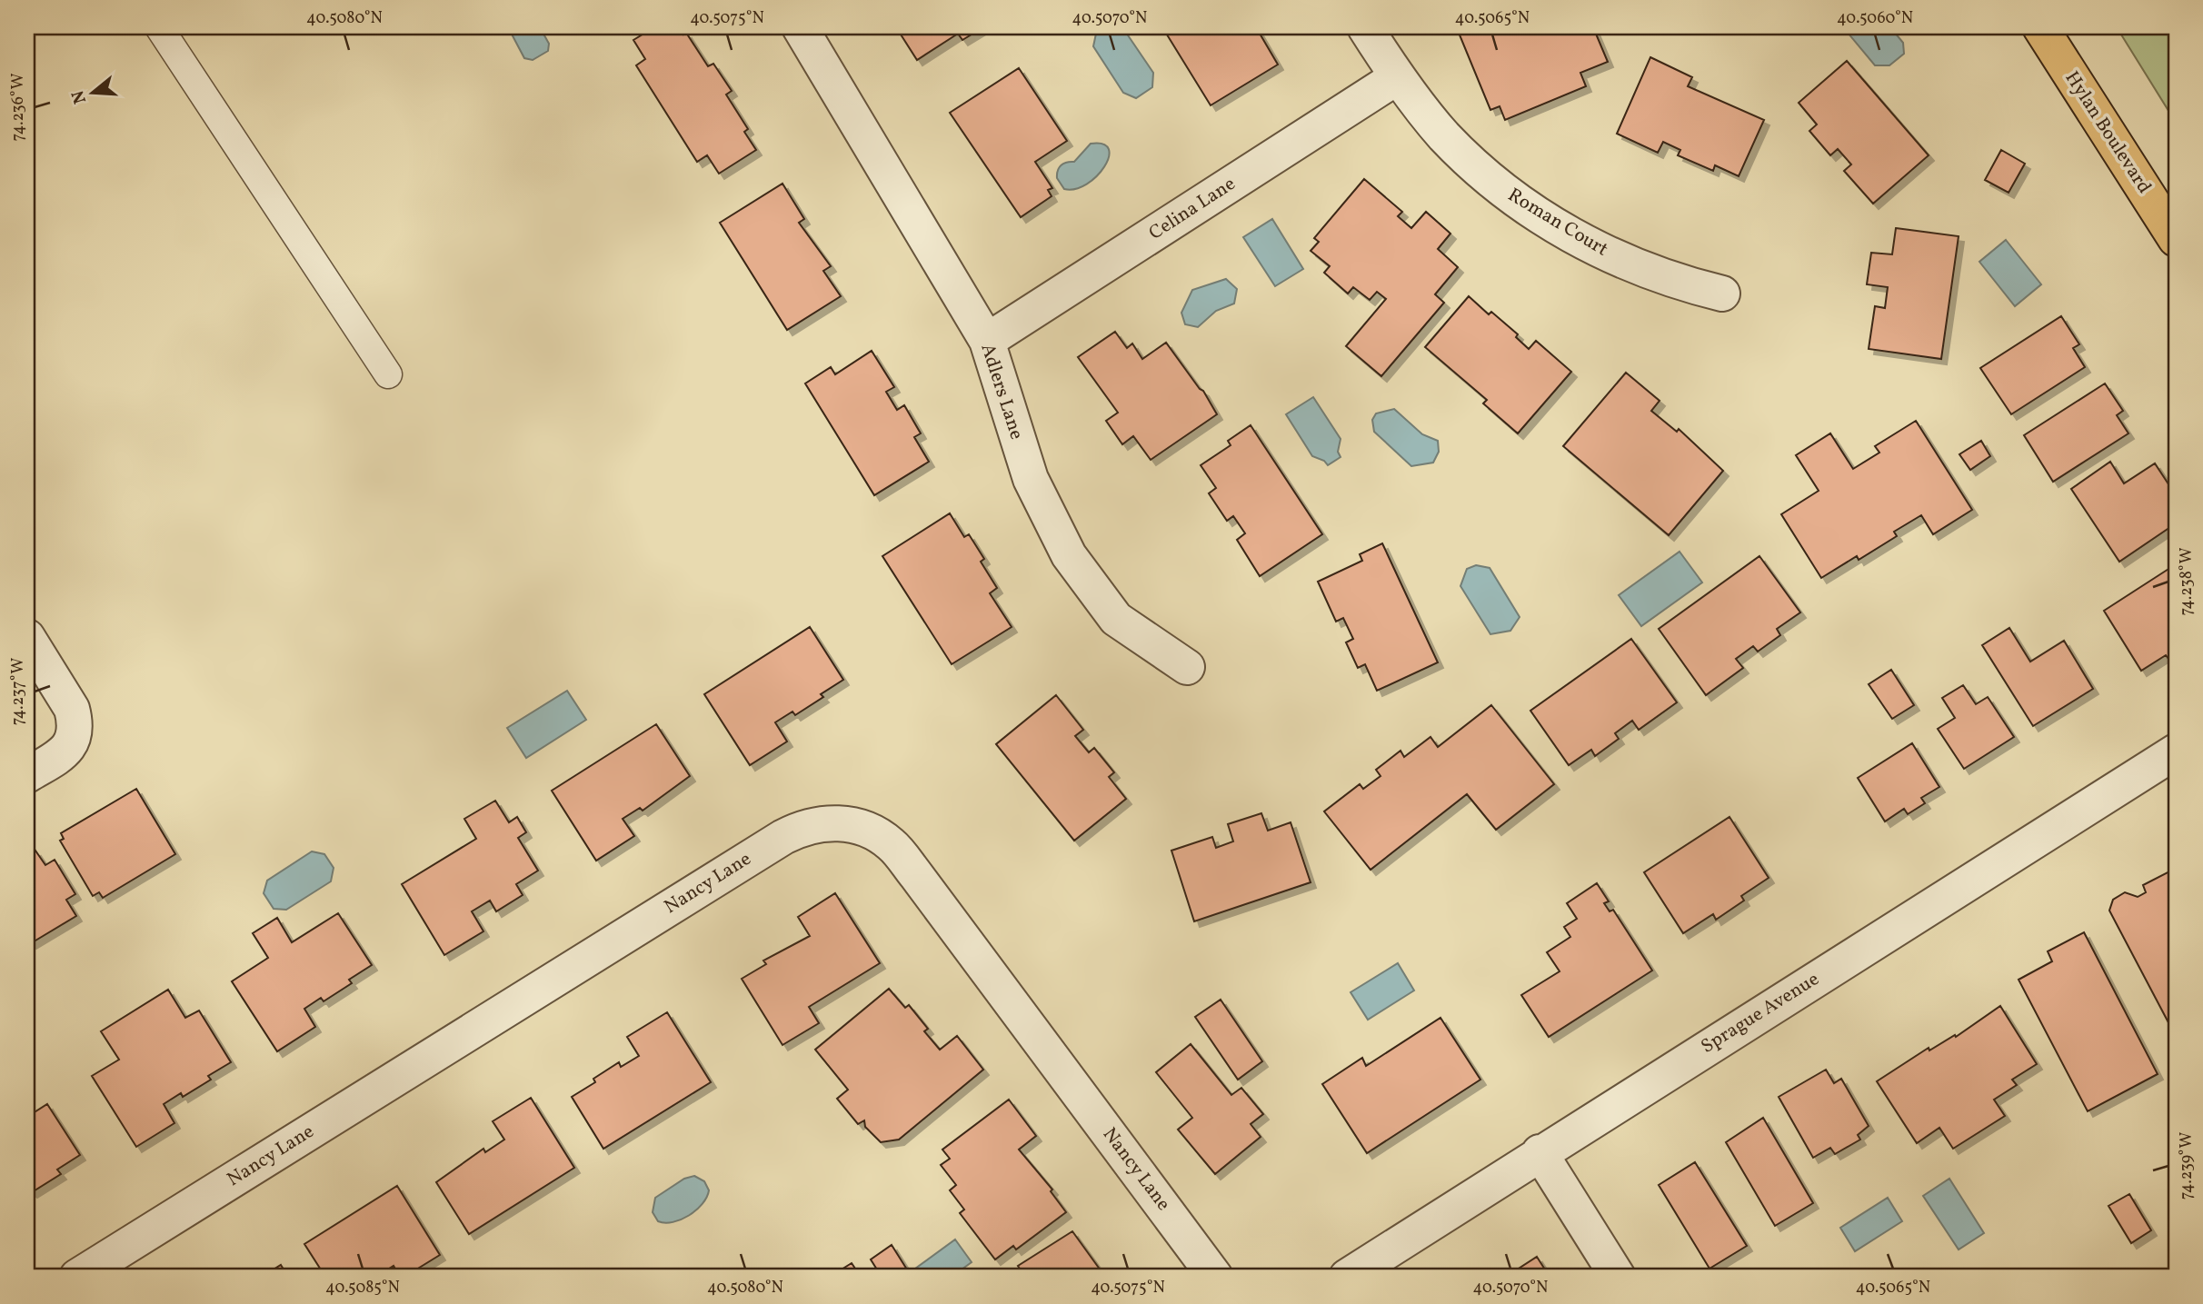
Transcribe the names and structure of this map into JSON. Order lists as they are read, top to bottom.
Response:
{
  "streets": {
    "main road": ["Hylan Boulevard"],
    "street": [
      "Celina Lane",
      "Roman Court",
      "Adlers Lane",
      "Nancy Lane",
      "Sprague Avenue"
    ]
  },
  "crossings": [
    ["Celina Lane", "Roman Court"],
    ["Celina Lane", "Adlers Lane"]
  ],
  "north": "left",
  "coordinates": [
    "40.5080°N",
    "40.5075°N",
    "40.5070°N",
    "40.5065°N",
    "40.5060°N",
    "74.236°W",
    "74.238°W",
    "74.237°W",
    "74.239°W",
    "40.5085°N"
  ]
}
